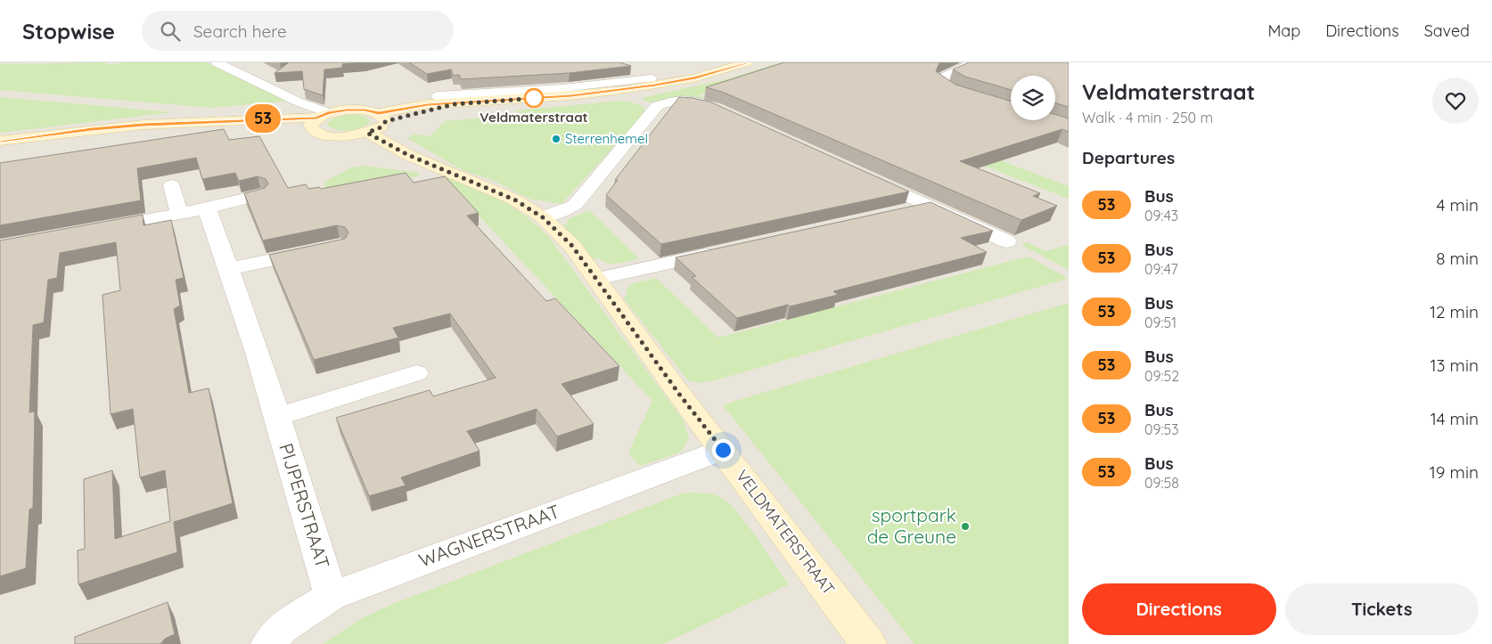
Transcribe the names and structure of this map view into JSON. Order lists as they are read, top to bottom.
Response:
{
  "streets": {
    "main road": ["VELDMATERSTRAAT"],
    "street": ["PIJPERSTRAAT", "WAGNERSTRAAT"]
  },
  "crossings": [
    ["PIJPERSTRAAT", "WAGNERSTRAAT"],
    ["VELDMATERSTRAAT", "WAGNERSTRAAT"]
  ],
  "places": ["Veldmaterstraat", "Sterrenhemel", "sportpark de Greune"],
  "lines": ["bus line 53"],
  "page": {
    "header": "Stopwise",
    "search": "Search here",
    "nav": ["Map", "Directions", "Saved"],
    "on_map": "53",
    "heading": [
      ["Veldmaterstraat", "Walk · 4 min · 250 m"],
      "Departures"
    ],
    "list": [
      {
        "mark": "53",
        "name": "Bus",
        "note": "09:43",
        "value": "4 min"
      },
      {
        "mark": "53",
        "name": "Bus",
        "note": "09:47",
        "value": "8 min"
      },
      {
        "mark": "53",
        "name": "Bus",
        "note": "09:51",
        "value": "12 min"
      },
      {
        "mark": "53",
        "name": "Bus",
        "note": "09:52",
        "value": "13 min"
      },
      {
        "mark": "53",
        "name": "Bus",
        "note": "09:53",
        "value": "14 min"
      },
      {
        "mark": "53",
        "name": "Bus",
        "note": "09:58",
        "value": "19 min"
      }
    ],
    "buttons": ["Directions", "Tickets"]
  }
}
